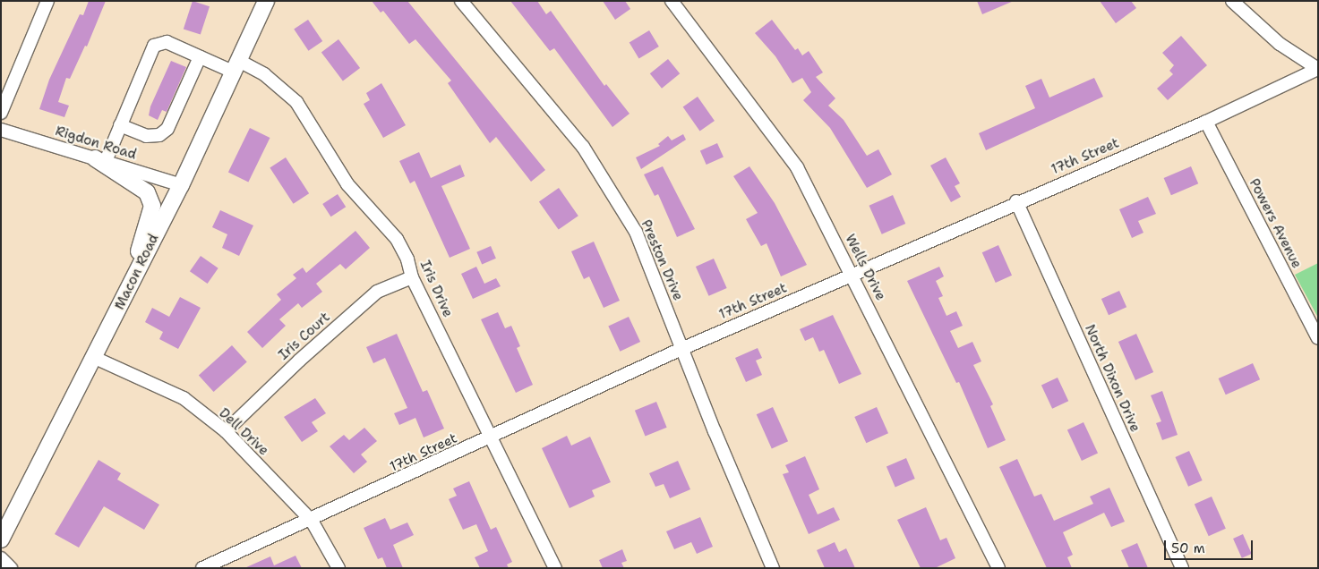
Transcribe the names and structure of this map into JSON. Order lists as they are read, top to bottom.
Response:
{
  "streets": {
    "main road": ["Macon Road"],
    "street": [
      "Rigdon Road",
      "17th Street",
      "Powers Avenue",
      "Preston Drive",
      "Wells Drive",
      "Iris Drive",
      "Iris Court",
      "North Dixon Drive",
      "Dell Drive"
    ]
  },
  "crossings": [
    ["Rigdon Road", "Macon Road"],
    ["17th Street", "Powers Avenue"],
    ["17th Street", "Preston Drive"],
    ["17th Street", "Wells Drive"],
    ["17th Street", "Iris Drive"],
    ["17th Street", "North Dixon Drive"],
    ["17th Street", "Dell Drive"],
    ["Macon Road", "Iris Drive"],
    ["Macon Road", "Dell Drive"],
    ["Iris Drive", "Iris Court"],
    ["Iris Court", "Dell Drive"]
  ],
  "scale_bar": "50 m"
}
